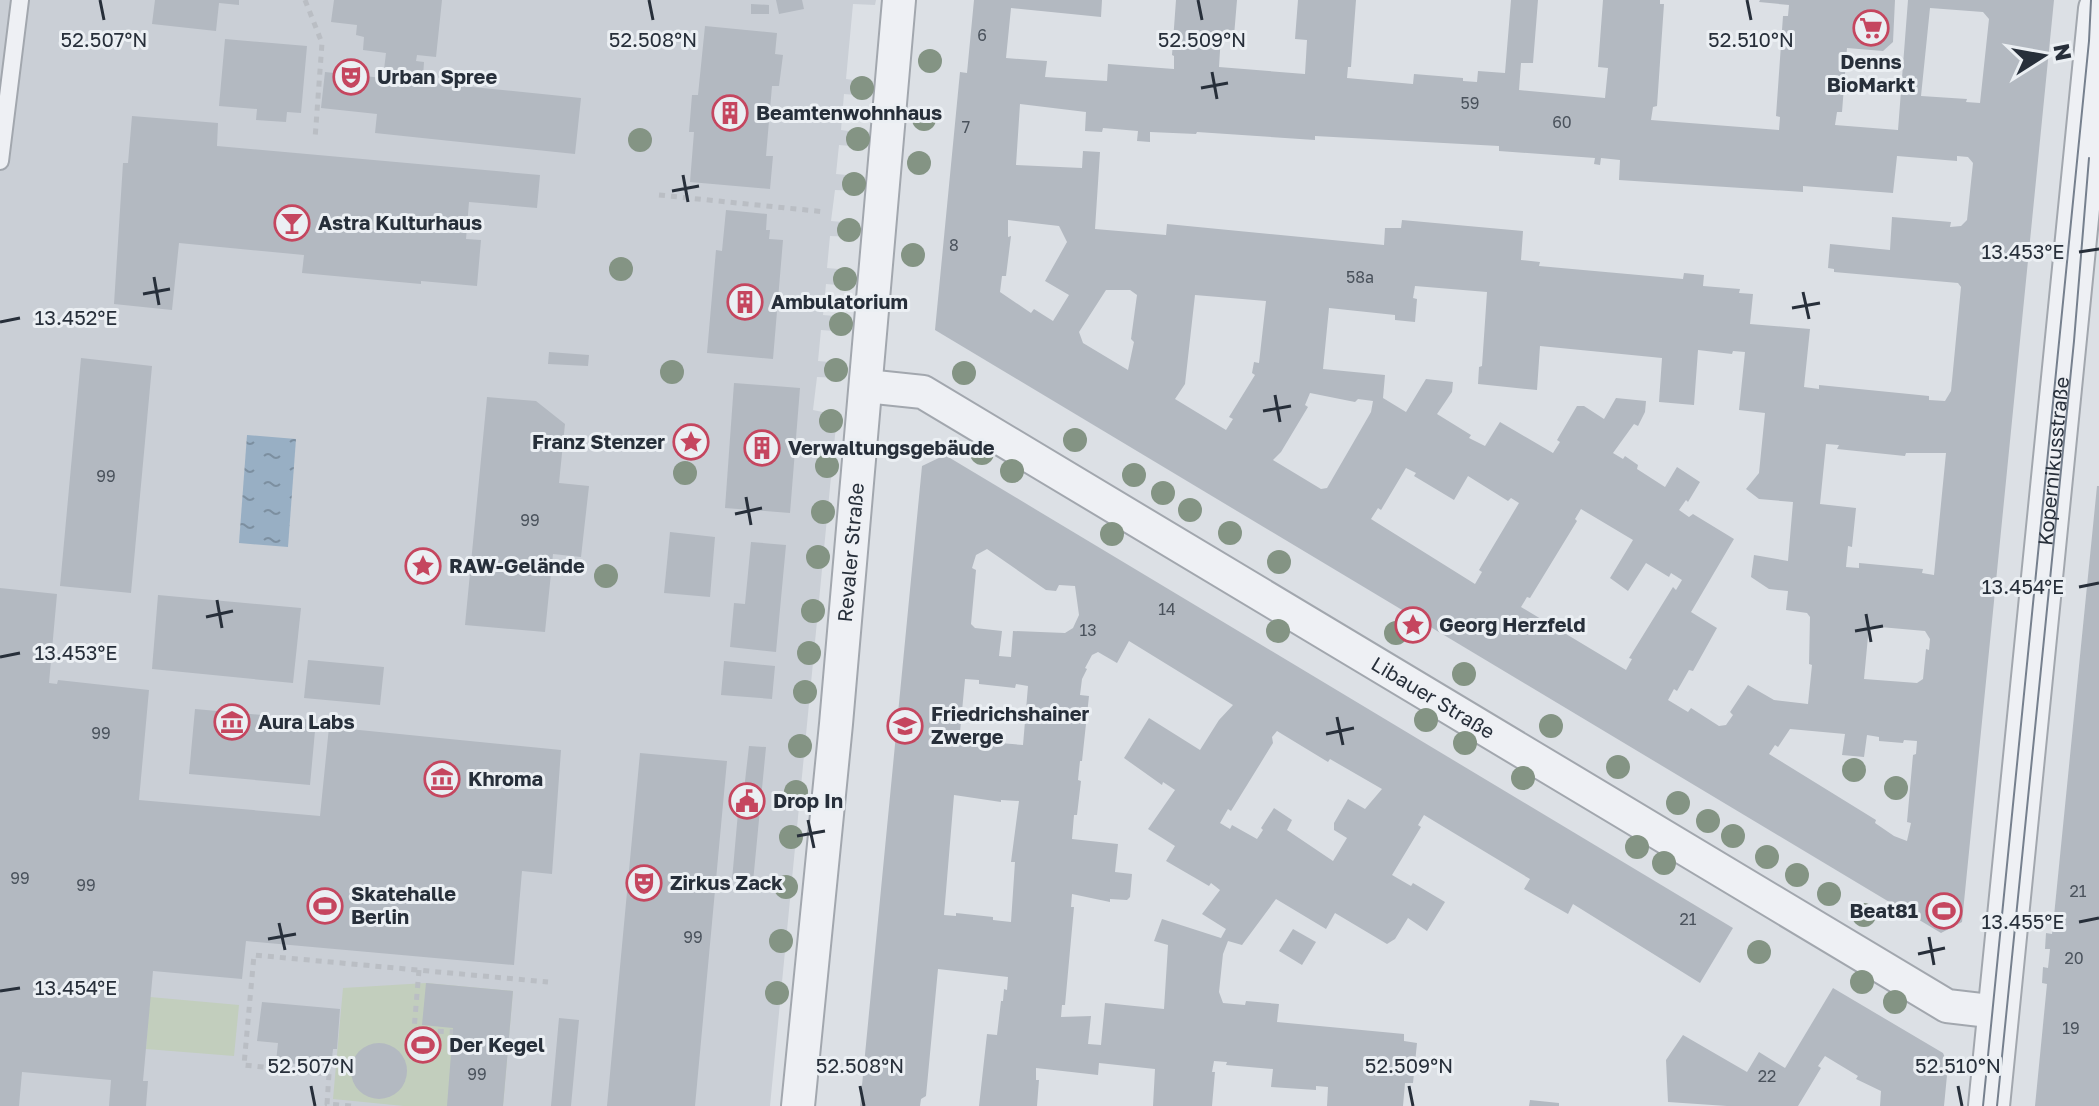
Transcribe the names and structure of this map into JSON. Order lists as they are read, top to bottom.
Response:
{
  "streets": {
    "street": ["Kopernikusstraße", "Revaler Straße", "Libauer Straße"]
  },
  "crossings": [
    ["Kopernikusstraße", "Libauer Straße"],
    ["Revaler Straße", "Libauer Straße"]
  ],
  "places": {
    "supermarket": ["Denns BioMarkt"],
    "theatre": ["Urban Spree", "Zirkus Zack"],
    "building": ["Beamtenwohnhaus", "Ambulatorium", "Verwaltungsgebäude"],
    "bar": ["Astra Kulturhaus"],
    "place": ["Franz Stenzer", "RAW-Gelände", "Georg Herzfeld"],
    "museum": ["Aura Labs", "Khroma"],
    "school or university": ["Friedrichshainer Zwerge"],
    "public building": ["Drop In"],
    "sports": ["Skatehalle Berlin", "Beat81", "Der Kegel"]
  },
  "house_numbers": [
    "6",
    "59",
    "60",
    "7",
    "8",
    "58a",
    "99",
    "99",
    "14",
    "13",
    "99",
    "99",
    "99",
    "21",
    "21",
    "99",
    "20",
    "19",
    "99",
    "22"
  ],
  "north": "right",
  "coordinates": [
    "52.507°N",
    "52.510°N",
    "52.508°N",
    "52.509°N",
    "13.453°E",
    "13.452°E",
    "13.454°E",
    "13.455°E"
  ]
}
